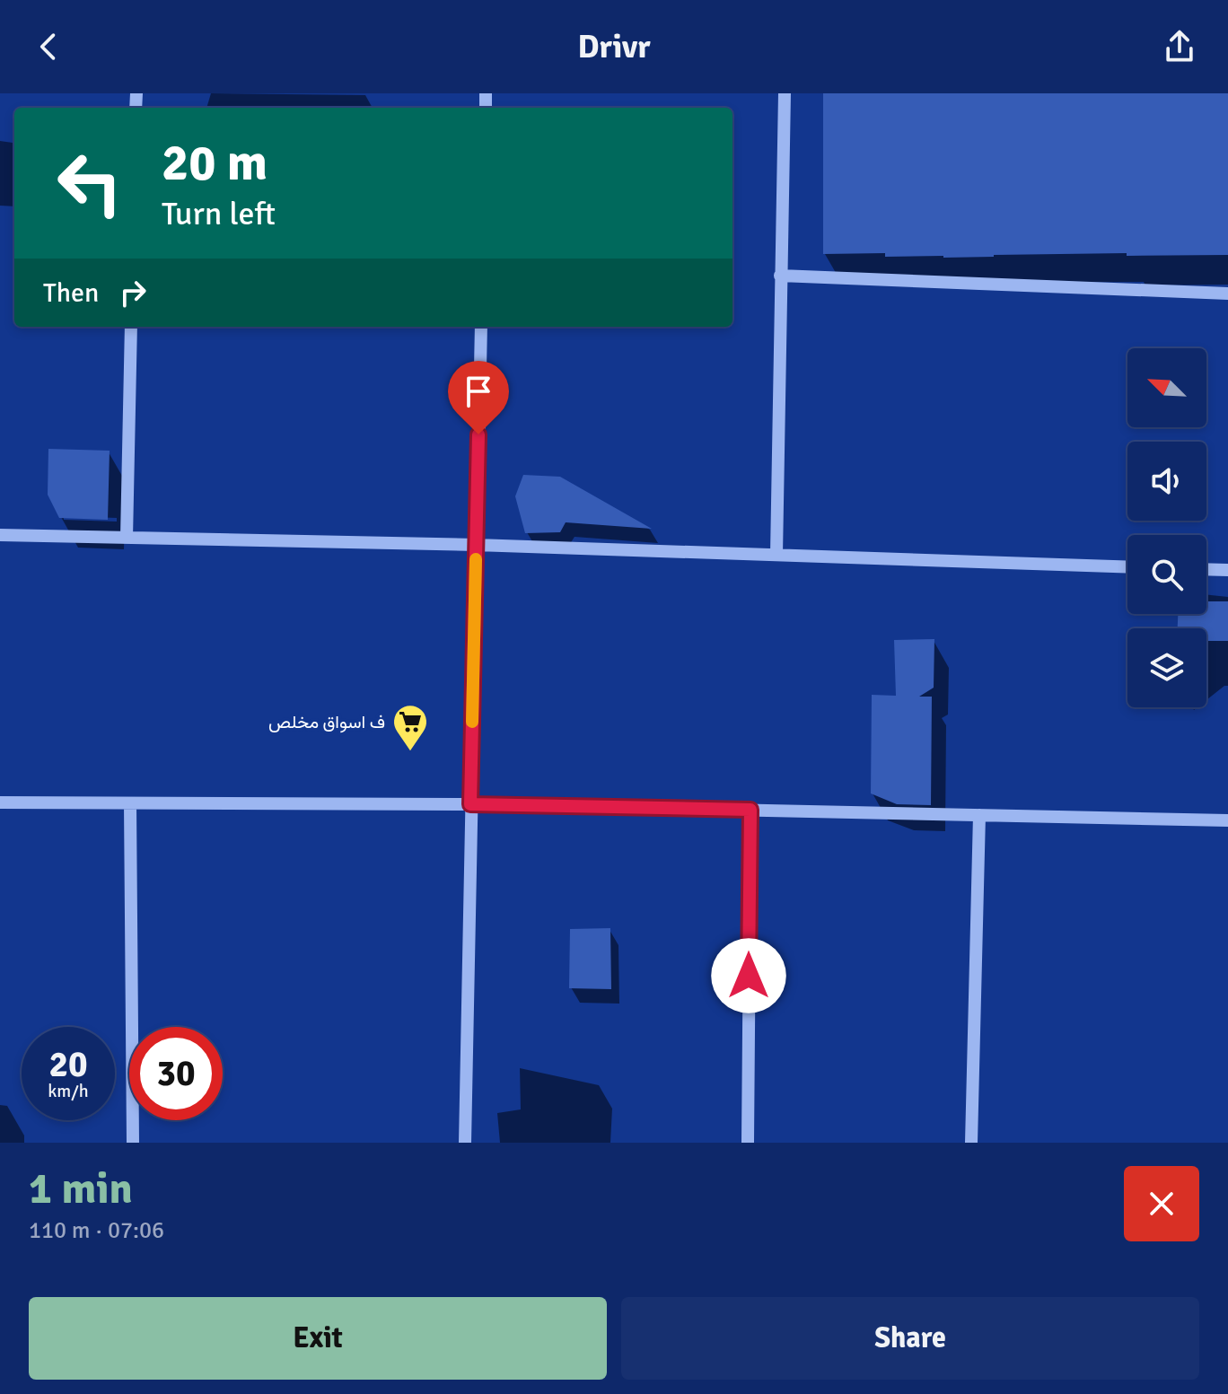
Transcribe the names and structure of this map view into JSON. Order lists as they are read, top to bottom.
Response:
{
  "places": {
    "supermarket": ["ف اسواق مخلص"]
  },
  "north": "top left",
  "page": {
    "header": "Drivr",
    "turn": ["20 m", "Turn left"],
    "then": "Then",
    "speed": "20 km/h",
    "limit": "30",
    "heading": ["1 min", "110 m · 07:06"],
    "buttons": ["Exit", "Share"]
  }
}
